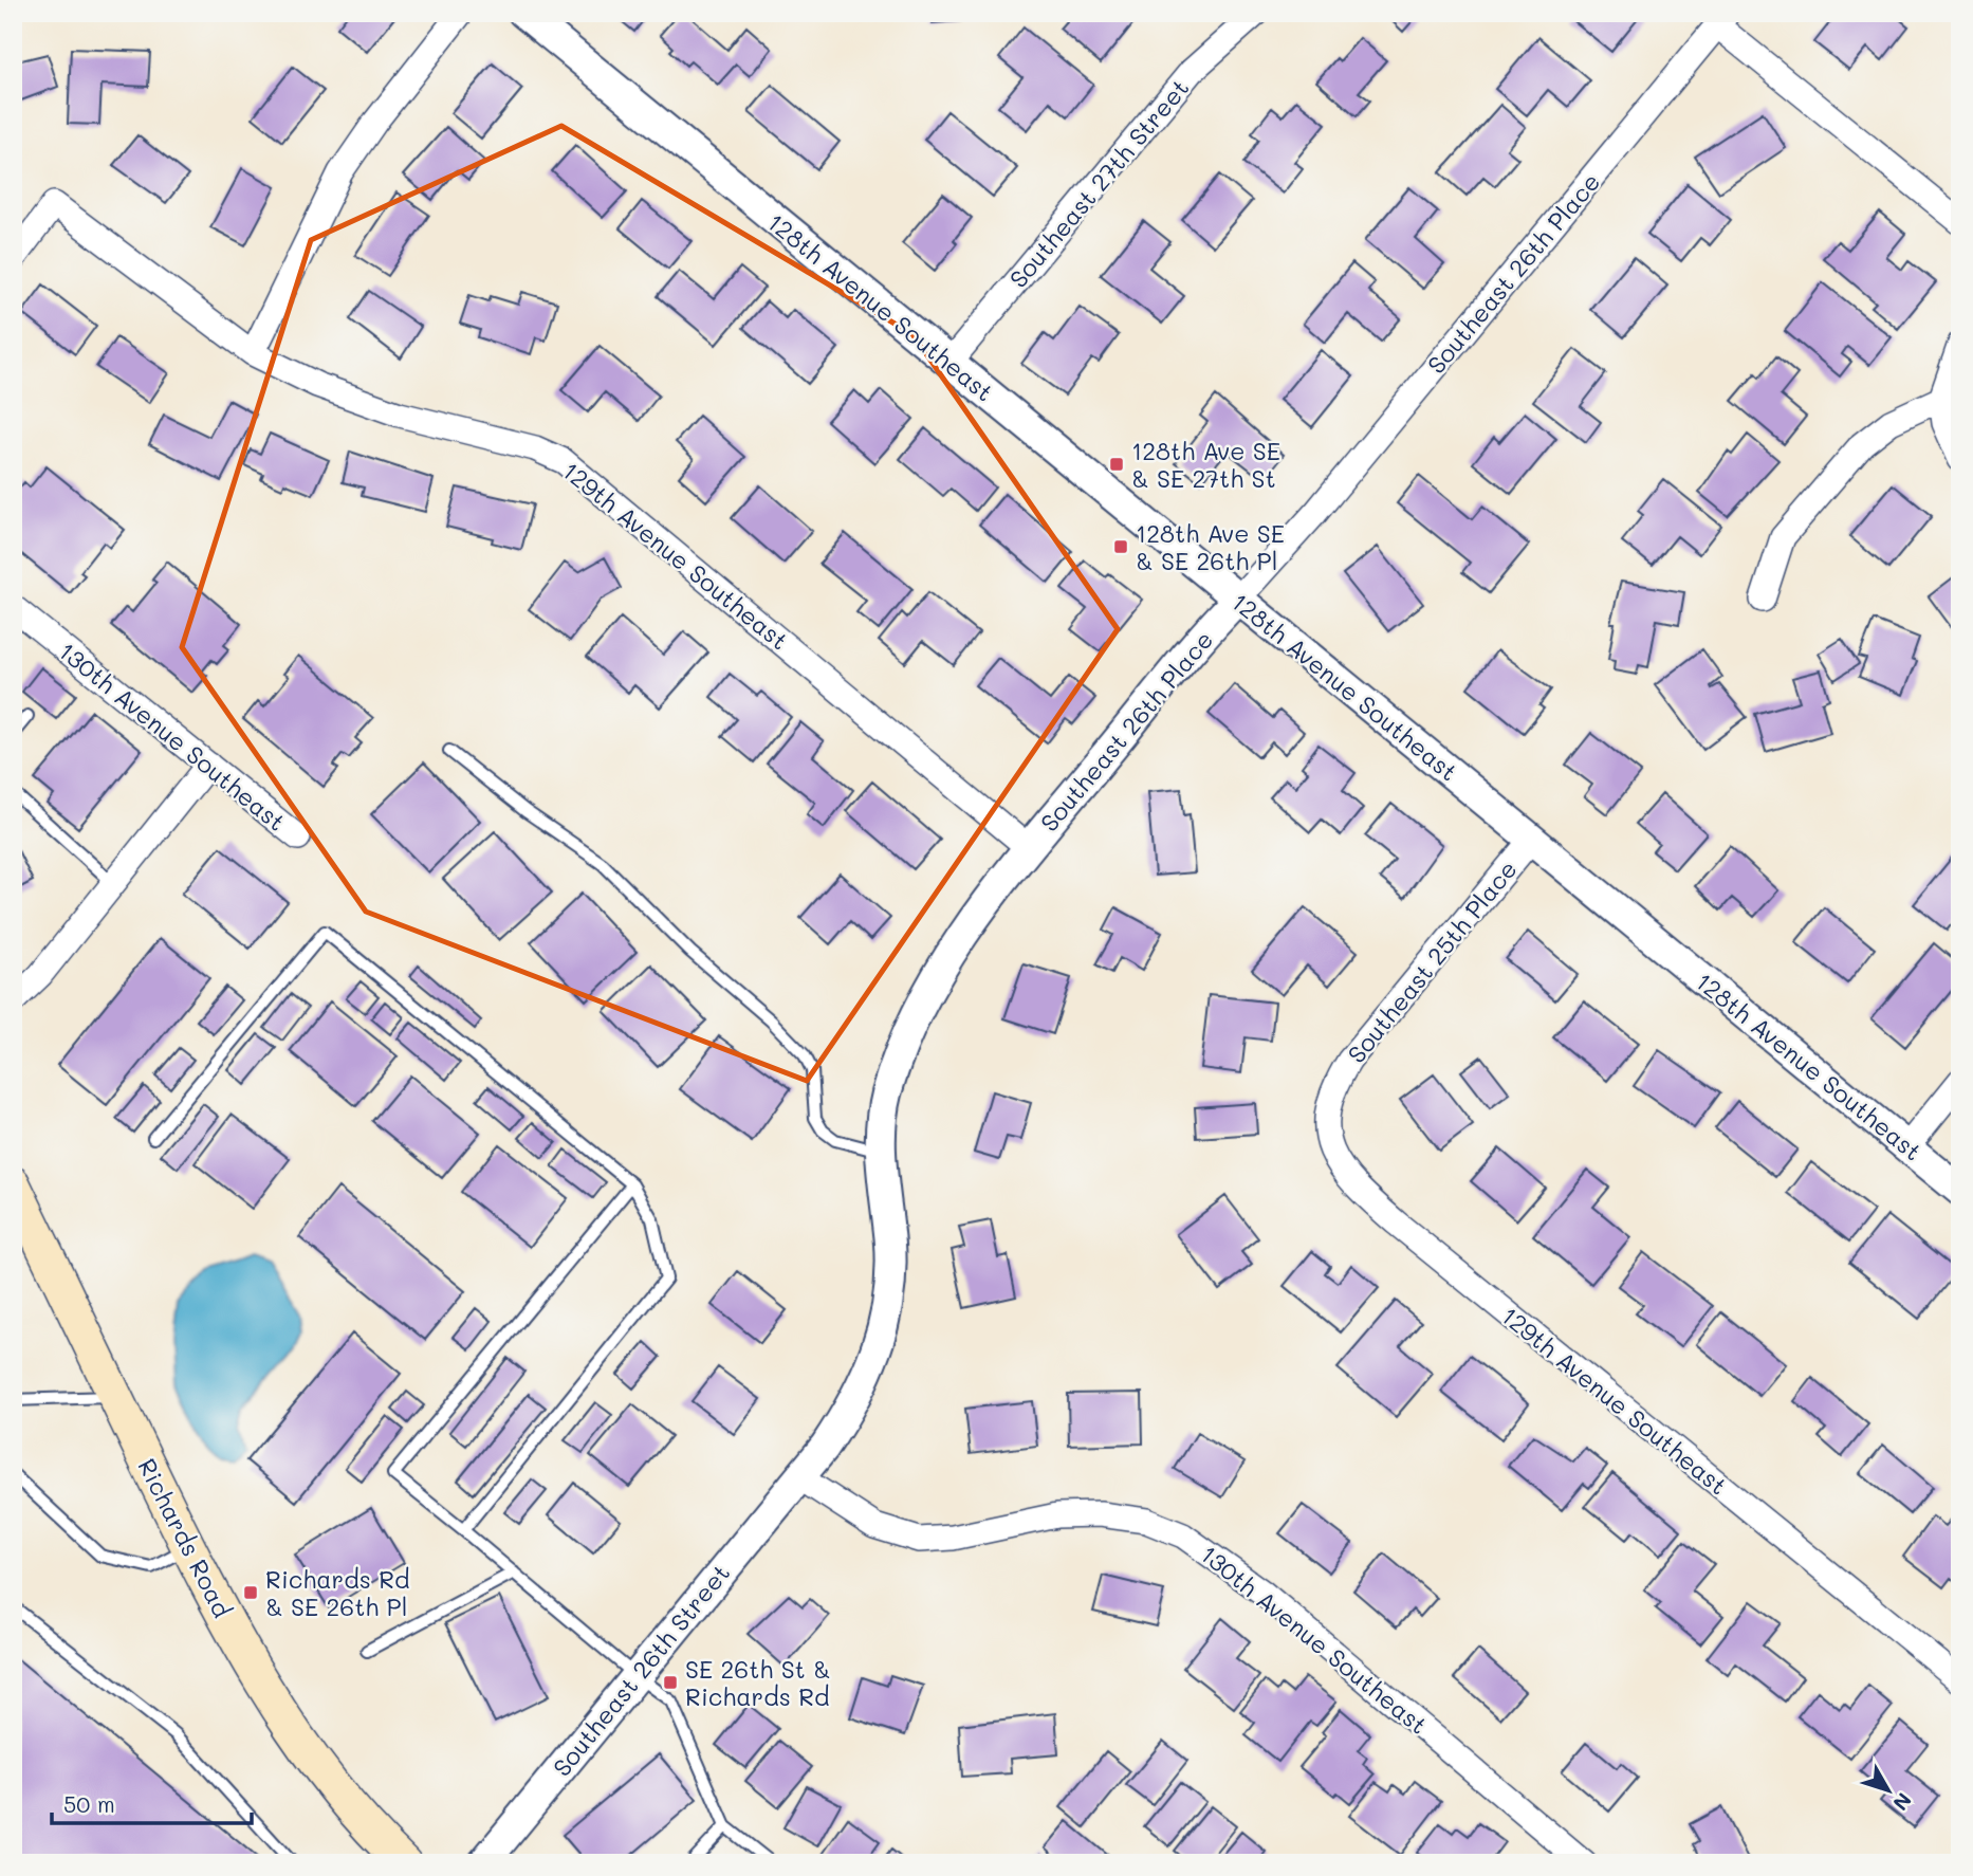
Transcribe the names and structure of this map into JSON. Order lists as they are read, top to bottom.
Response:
{
  "streets": {
    "main road": ["Richards Road"],
    "street": [
      "Southeast 27th Street",
      "Southeast 26th Place",
      "128th Avenue Southeast",
      "129th Avenue Southeast",
      "130th Avenue Southeast",
      "Southeast 25th Place",
      "Southeast 26th Street"
    ]
  },
  "crossings": [
    ["Southeast 27th Street", "128th Avenue Southeast"],
    ["Southeast 26th Place", "128th Avenue Southeast"],
    ["Southeast 26th Place", "129th Avenue Southeast"],
    ["Southeast 26th Place", "130th Avenue Southeast"],
    ["Southeast 26th Place", "Southeast 26th Street"],
    ["128th Avenue Southeast", "Southeast 25th Place"],
    ["129th Avenue Southeast", "Southeast 25th Place"],
    ["130th Avenue Southeast", "Southeast 26th Street"]
  ],
  "places": {
    "transit": [
      "128th Ave SE & SE 27th St",
      "128th Ave SE & SE 26th Pl",
      "Richards Rd & SE 26th Pl",
      "SE 26th St & Richards Rd"
    ]
  },
  "scale_bar": "50 m",
  "north": "bottom right"
}
